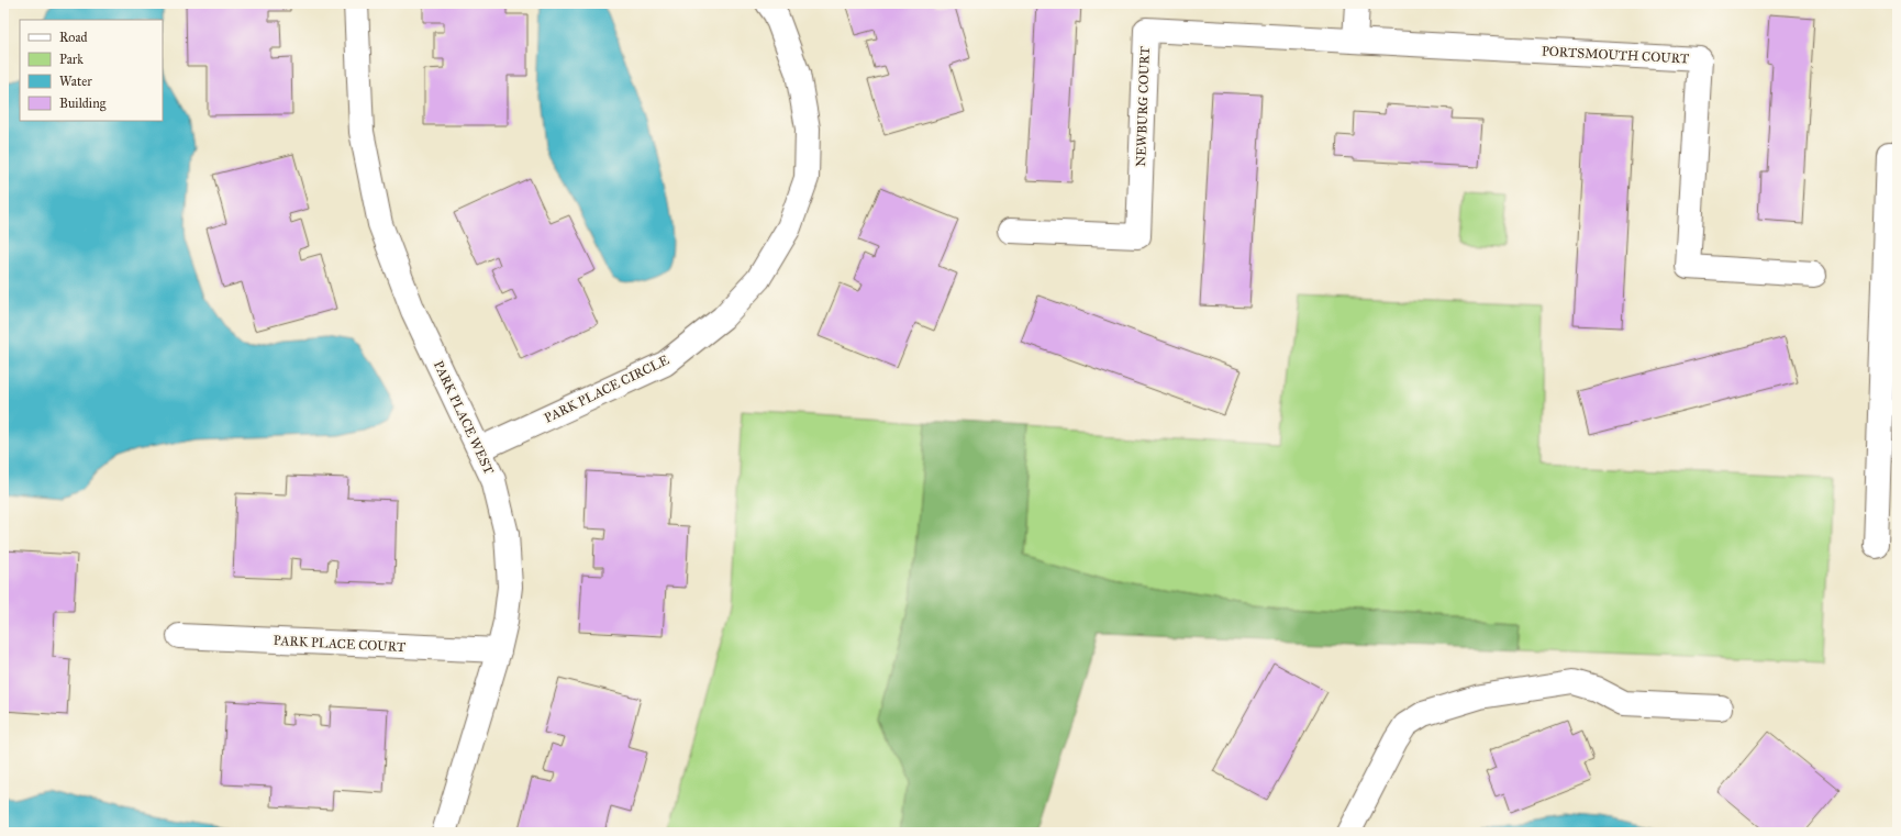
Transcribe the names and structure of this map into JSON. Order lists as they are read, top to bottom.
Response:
{
  "streets": {
    "street": [
      "PORTSMOUTH COURT",
      "NEWBURG COURT",
      "PARK PLACE CIRCLE",
      "PARK PLACE WEST",
      "PARK PLACE COURT"
    ]
  },
  "crossings": [
    ["PORTSMOUTH COURT", "NEWBURG COURT"],
    ["PARK PLACE CIRCLE", "PARK PLACE WEST"],
    ["PARK PLACE WEST", "PARK PLACE COURT"]
  ],
  "legend": [
    "Road",
    "Park",
    "Water",
    "Building"
  ]
}
